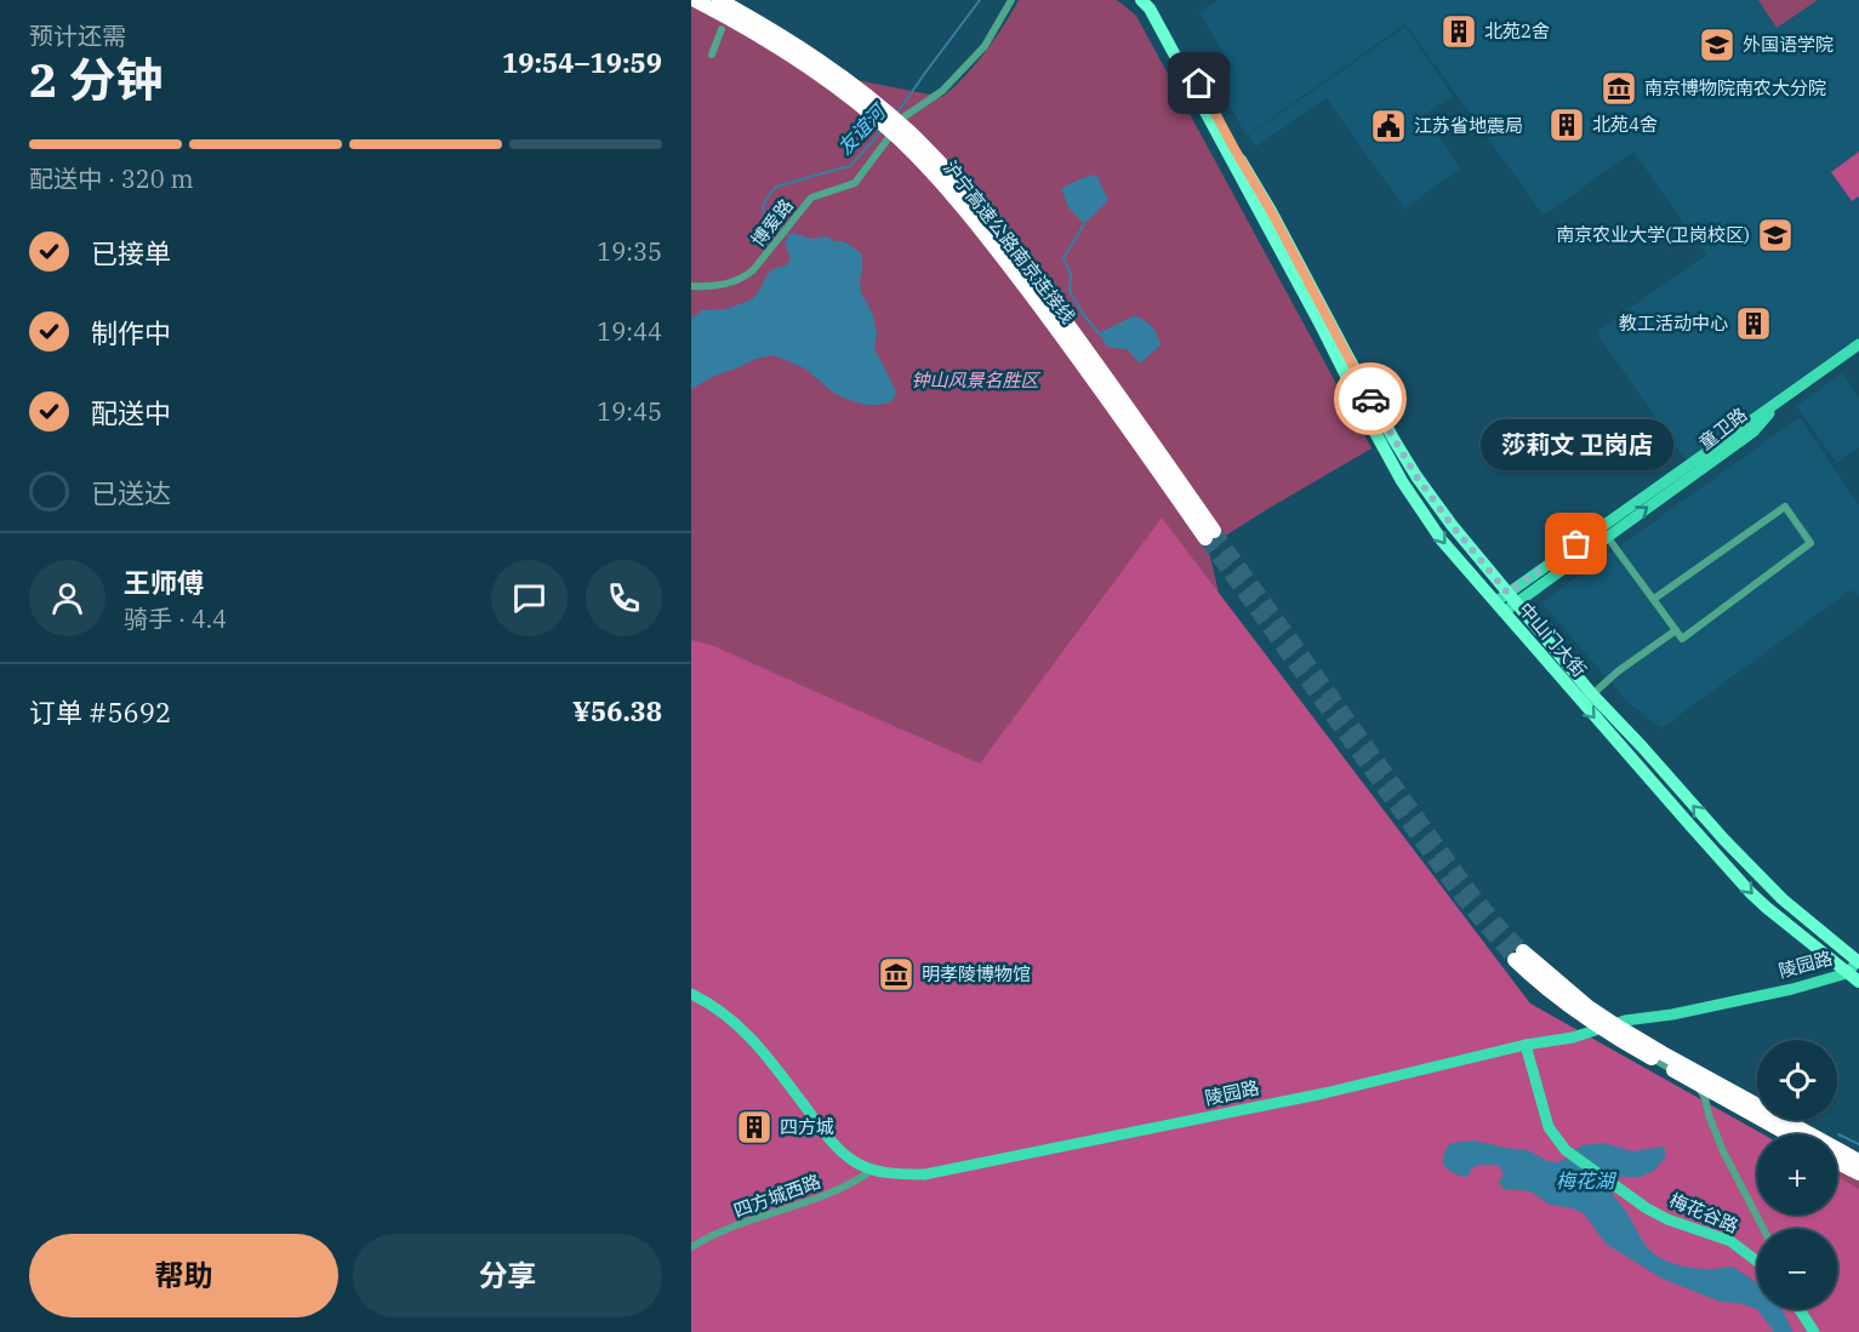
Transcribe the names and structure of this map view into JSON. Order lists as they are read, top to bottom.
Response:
{
  "streets": {
    "highway": ["沪宁高速公路南京连接线"],
    "main road": ["中山门大街"],
    "street": [
      "博爱路",
      "童卫路",
      "陵园路",
      "四方城西路",
      "梅花谷路"
    ]
  },
  "crossings": [
    ["童卫路", "中山门大街"],
    ["中山门大街", "陵园路"],
    ["陵园路", "四方城西路"],
    ["陵园路", "梅花谷路"]
  ],
  "water": ["友谊河", "梅花湖"],
  "parks": ["钟山风景名胜区"],
  "places": {
    "building": [
      "北苑2舍",
      "北苑4舍",
      "教工活动中心",
      "四方城"
    ],
    "school or university": ["外国语学院", "南京农业大学(卫岗校区)"],
    "museum": ["南京博物院南农大分院", "明孝陵博物馆"],
    "public building": ["江苏省地震局"],
    "other": ["莎莉文 卫岗店"]
  },
  "page": {
    "heading": ["2 分钟", "预计还需", "19:54–19:59"],
    "panel": [
      "王师傅",
      "骑手 · 4.4",
      "订单 #5692",
      "¥56.38"
    ],
    "bar": "配送中 · 320 m",
    "list": [
      ["已接单", "19:35"],
      ["制作中", "19:44"],
      ["配送中", "19:45"],
      "已送达"
    ],
    "bubble": "莎莉文 卫岗店",
    "map_buttons": ["+", "−"],
    "buttons": ["帮助", "分享"]
  }
}
